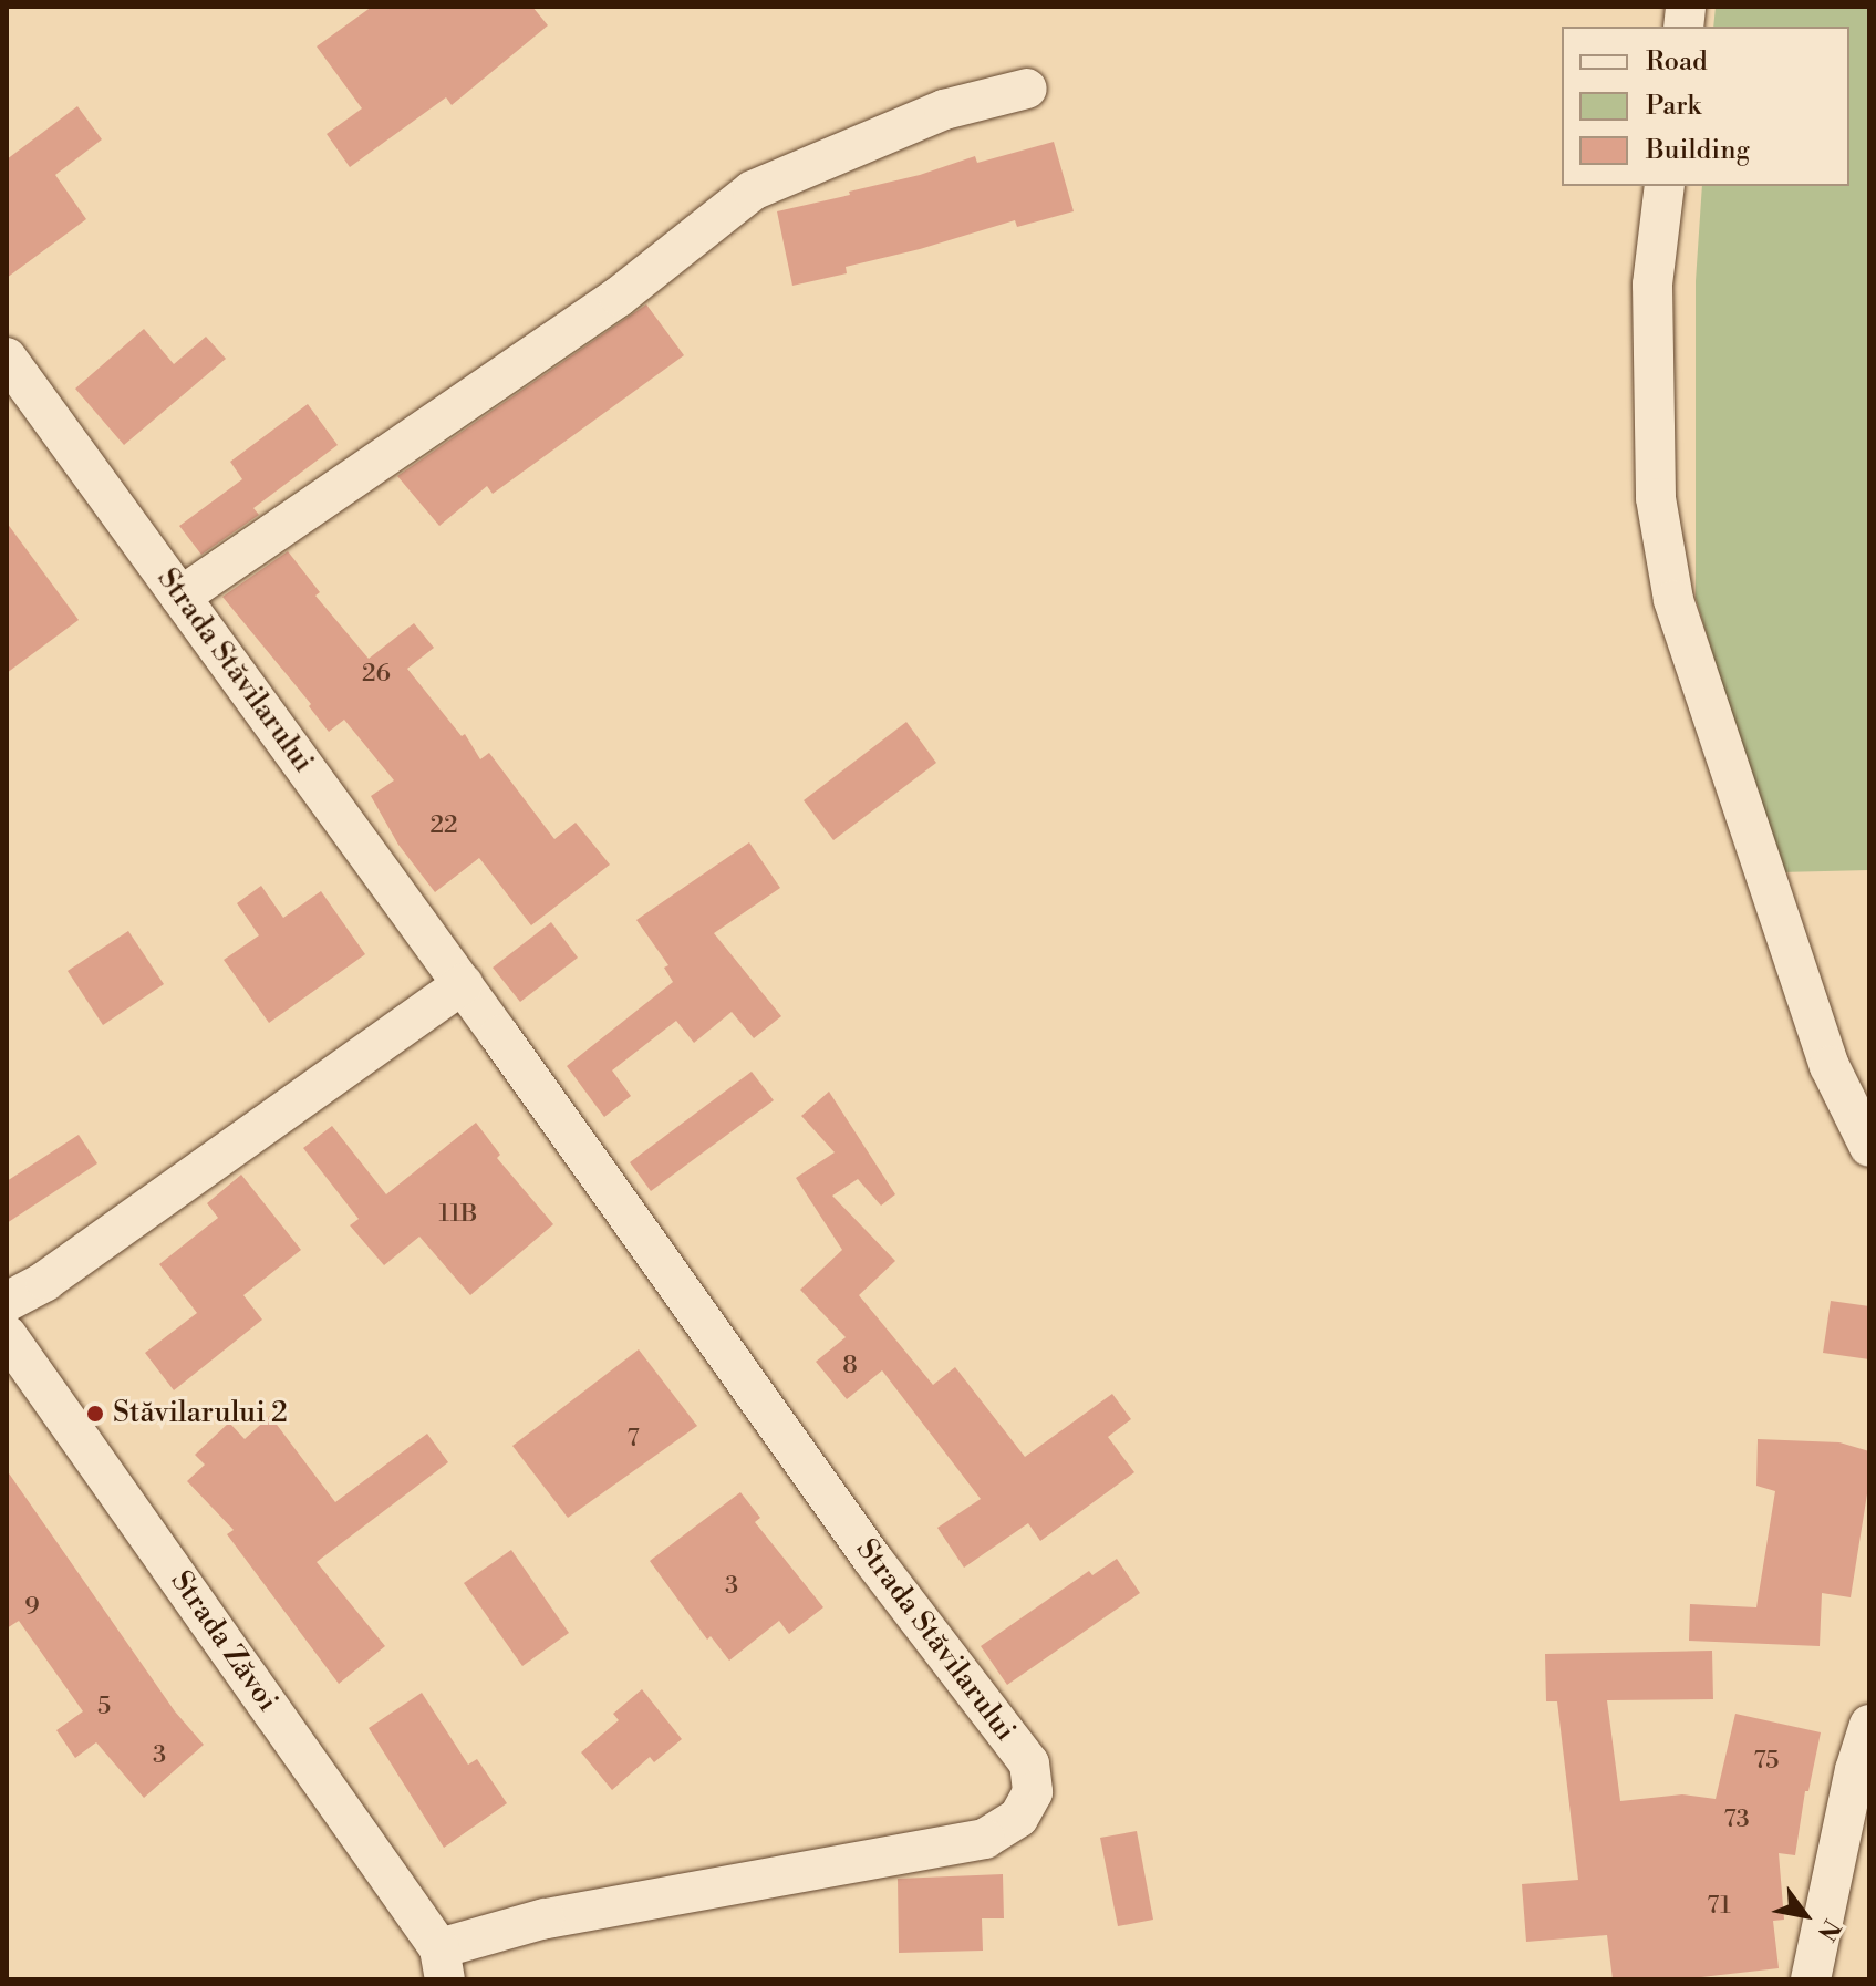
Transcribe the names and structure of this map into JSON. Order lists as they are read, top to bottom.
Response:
{
  "streets": {
    "street": ["Strada Stăvilarului", "Strada Zăvoi"]
  },
  "crossings": [
    ["Strada Stăvilarului", "Strada Zăvoi"]
  ],
  "places": ["Stăvilarului 2"],
  "house_numbers": [
    "26",
    "22",
    "11B",
    "8",
    "7",
    "3",
    "9",
    "5",
    "3",
    "75",
    "73",
    "71"
  ],
  "legend": ["Road", "Park", "Building"],
  "north": "bottom right"
}
